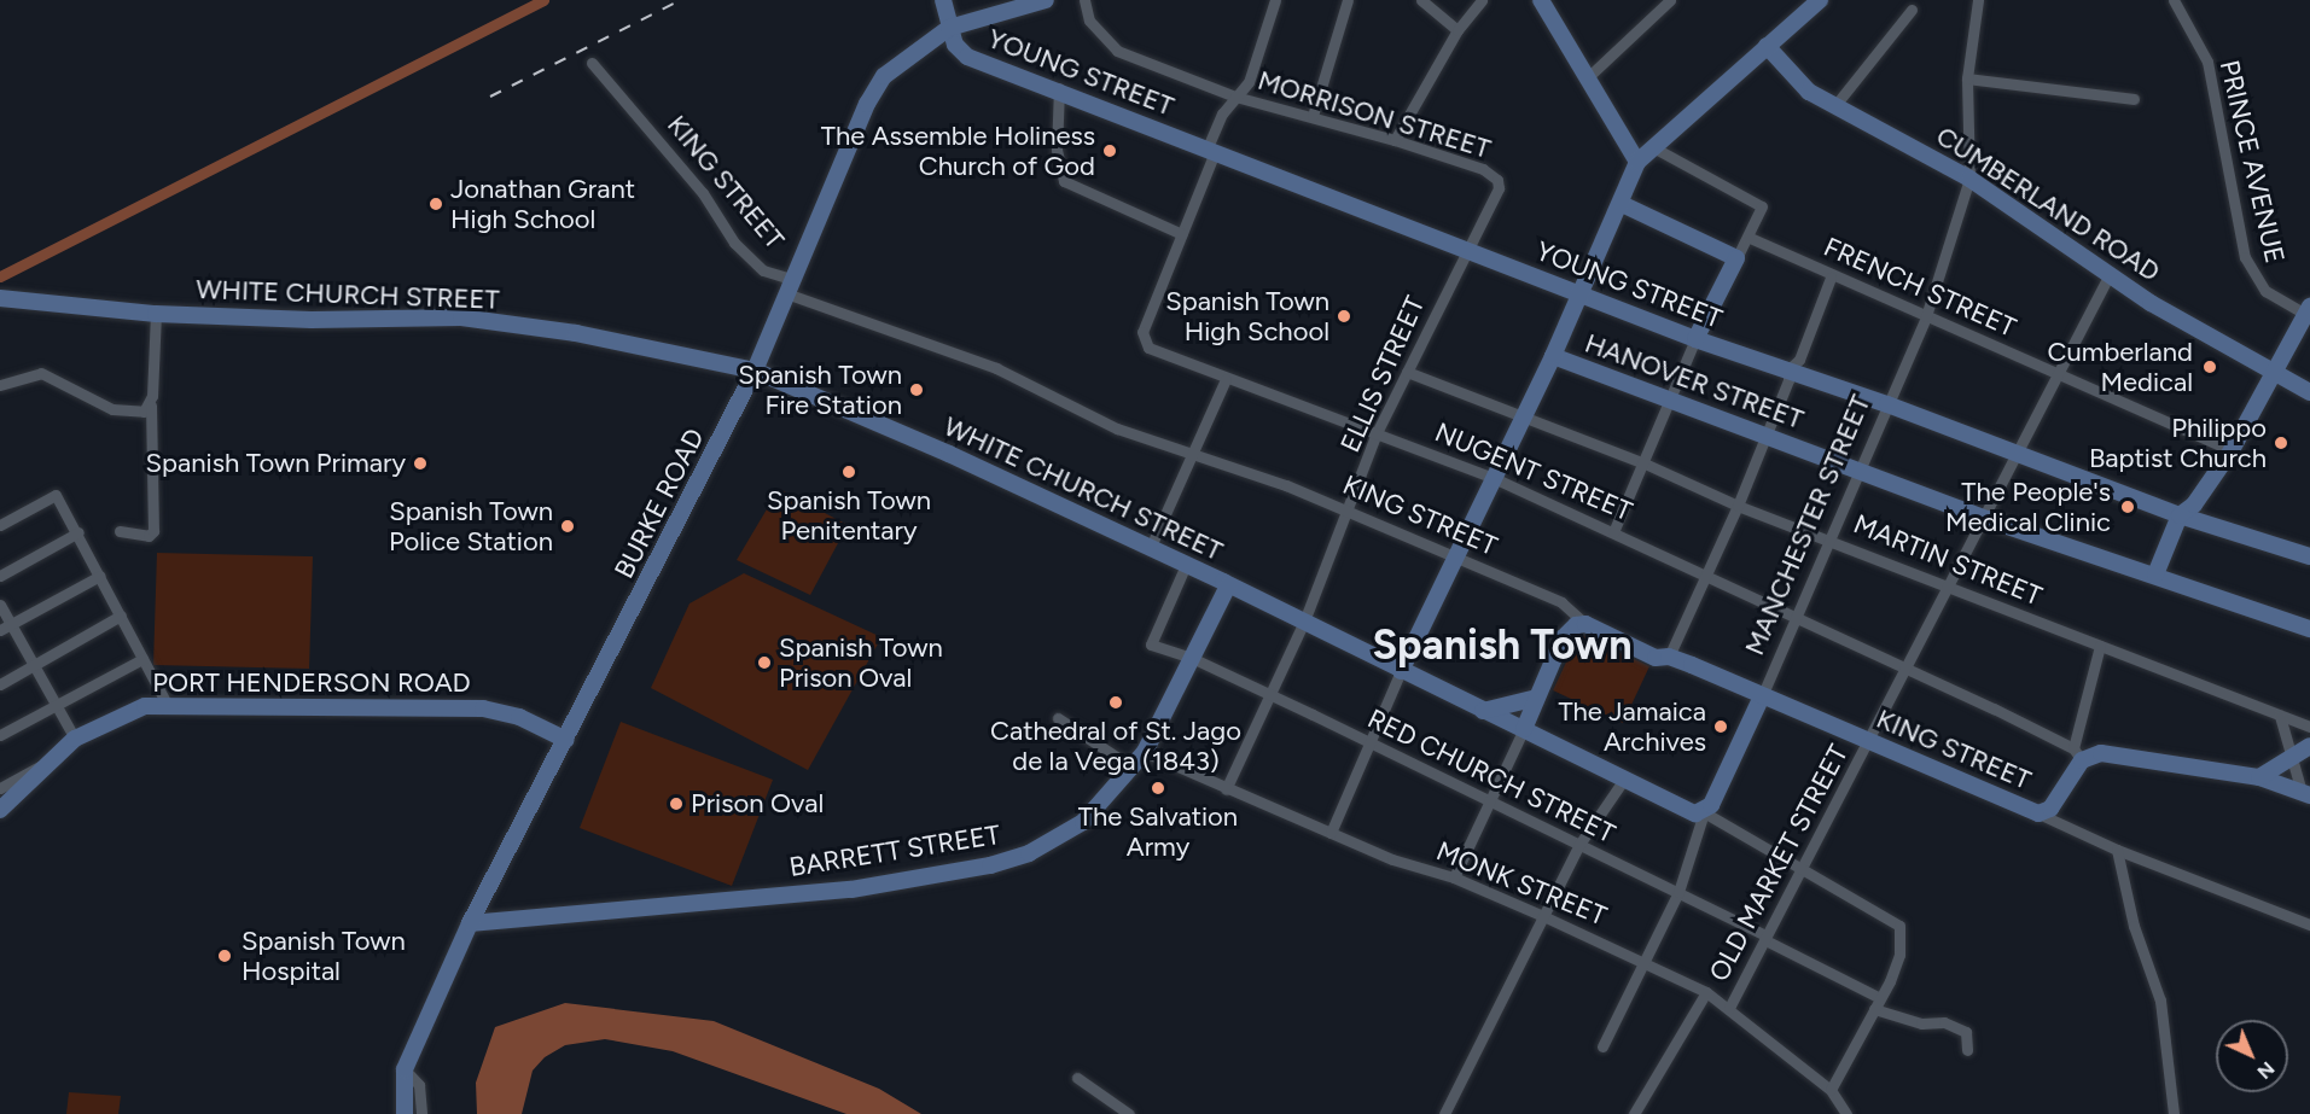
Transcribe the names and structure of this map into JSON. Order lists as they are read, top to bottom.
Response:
{
  "streets": {
    "street": [
      "YOUNG STREET",
      "MORRISON STREET",
      "PRINCE AVENUE",
      "KING STREET",
      "CUMBERLAND ROAD",
      "FRENCH STREET",
      "WHITE CHURCH STREET",
      "ELLIS STREET",
      "HANOVER STREET",
      "NUGENT STREET",
      "BURKE ROAD",
      "MANCHESTER STREET",
      "MARTIN STREET",
      "PORT HENDERSON ROAD",
      "RED CHURCH STREET",
      "BARRETT STREET",
      "OLD MARKET STREET",
      "MONK STREET"
    ]
  },
  "crossings": [
    ["YOUNG STREET", "MORRISON STREET"],
    ["YOUNG STREET", "ELLIS STREET"],
    ["YOUNG STREET", "NUGENT STREET"],
    ["YOUNG STREET", "BURKE ROAD"],
    ["YOUNG STREET", "MANCHESTER STREET"],
    ["YOUNG STREET", "OLD MARKET STREET"],
    ["MORRISON STREET", "ELLIS STREET"],
    ["MORRISON STREET", "NUGENT STREET"],
    ["KING STREET", "ELLIS STREET"],
    ["KING STREET", "BURKE ROAD"],
    ["KING STREET", "MANCHESTER STREET"],
    ["KING STREET", "OLD MARKET STREET"],
    ["CUMBERLAND ROAD", "MANCHESTER STREET"],
    ["CUMBERLAND ROAD", "OLD MARKET STREET"],
    ["FRENCH STREET", "MANCHESTER STREET"],
    ["FRENCH STREET", "OLD MARKET STREET"],
    ["WHITE CHURCH STREET", "ELLIS STREET"],
    ["WHITE CHURCH STREET", "BURKE ROAD"],
    ["WHITE CHURCH STREET", "MANCHESTER STREET"],
    ["WHITE CHURCH STREET", "RED CHURCH STREET"],
    ["WHITE CHURCH STREET", "BARRETT STREET"],
    ["WHITE CHURCH STREET", "OLD MARKET STREET"],
    ["WHITE CHURCH STREET", "MONK STREET"],
    ["ELLIS STREET", "NUGENT STREET"],
    ["ELLIS STREET", "MARTIN STREET"],
    ["ELLIS STREET", "RED CHURCH STREET"],
    ["ELLIS STREET", "MONK STREET"],
    ["HANOVER STREET", "MANCHESTER STREET"],
    ["HANOVER STREET", "OLD MARKET STREET"],
    ["NUGENT STREET", "MANCHESTER STREET"],
    ["NUGENT STREET", "OLD MARKET STREET"],
    ["BURKE ROAD", "PORT HENDERSON ROAD"],
    ["BURKE ROAD", "BARRETT STREET"],
    ["MANCHESTER STREET", "MARTIN STREET"],
    ["MANCHESTER STREET", "RED CHURCH STREET"],
    ["MANCHESTER STREET", "MONK STREET"],
    ["MARTIN STREET", "OLD MARKET STREET"],
    ["RED CHURCH STREET", "BARRETT STREET"],
    ["RED CHURCH STREET", "OLD MARKET STREET"],
    ["BARRETT STREET", "MONK STREET"],
    ["OLD MARKET STREET", "MONK STREET"]
  ],
  "districts": ["Spanish Town"],
  "places": [
    "The Assemble Holiness Church of God",
    "Jonathan Grant High School",
    "Spanish Town High School",
    "Cumberland Medical",
    "Spanish Town Fire Station",
    "Philippo Baptist Church",
    "Spanish Town Primary",
    "Spanish Town Penitentary",
    "The People's Medical Clinic",
    "Spanish Town Police Station",
    "Spanish Town Prison Oval",
    "Cathedral of St. Jago de la Vega (1843)",
    "The Jamaica Archives",
    "The Salvation Army",
    "Prison Oval",
    "Spanish Town Hospital"
  ],
  "north": "bottom right"
}
